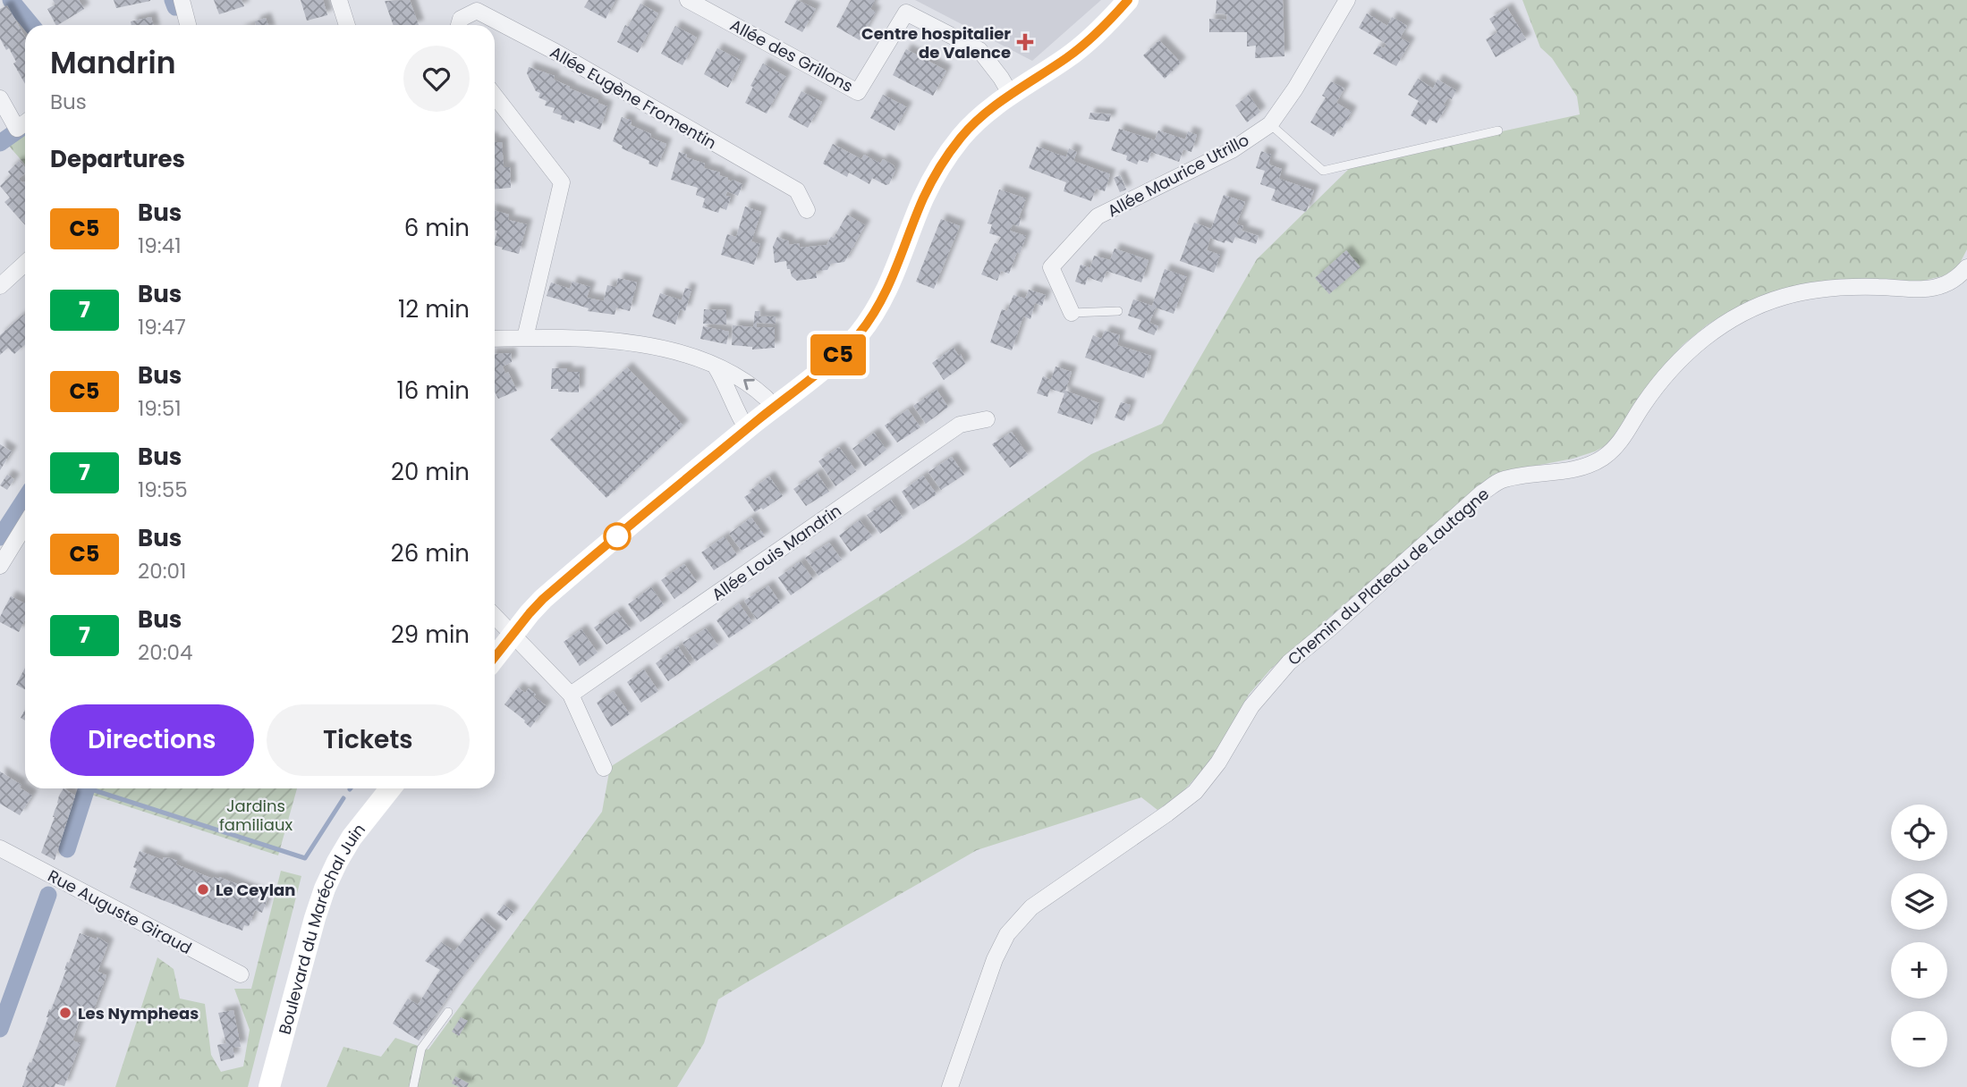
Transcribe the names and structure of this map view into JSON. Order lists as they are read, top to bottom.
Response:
{
  "streets": {
    "main road": ["Boulevard du Maréchal Juin"],
    "street": [
      "Allée des Grillons",
      "Allée Eugène Fromentin",
      "Allée Maurice Utrillo",
      "Allée Louis Mandrin",
      "Chemin du Plateau de Lautagne",
      "Rue Auguste Giraud"
    ]
  },
  "parks": ["Jardins familiaux"],
  "places": {
    "health": ["Centre hospitalier de Valence"],
    "other": ["Le Ceylan", "Les Nympheas"]
  },
  "lines": ["bus line C5"],
  "page": {
    "on_map": "C5",
    "heading": [
      ["Mandrin", "Bus"],
      "Departures"
    ],
    "list": [
      {
        "mark": "C5",
        "name": "Bus",
        "note": "19:41",
        "value": "6 min"
      },
      {
        "mark": "7",
        "name": "Bus",
        "note": "19:47",
        "value": "12 min"
      },
      {
        "mark": "C5",
        "name": "Bus",
        "note": "19:51",
        "value": "16 min"
      },
      {
        "mark": "7",
        "name": "Bus",
        "note": "19:55",
        "value": "20 min"
      },
      {
        "mark": "C5",
        "name": "Bus",
        "note": "20:01",
        "value": "26 min"
      },
      {
        "mark": "7",
        "name": "Bus",
        "note": "20:04",
        "value": "29 min"
      }
    ],
    "buttons": ["Directions", "Tickets"],
    "map_buttons": ["+", "−"]
  }
}
